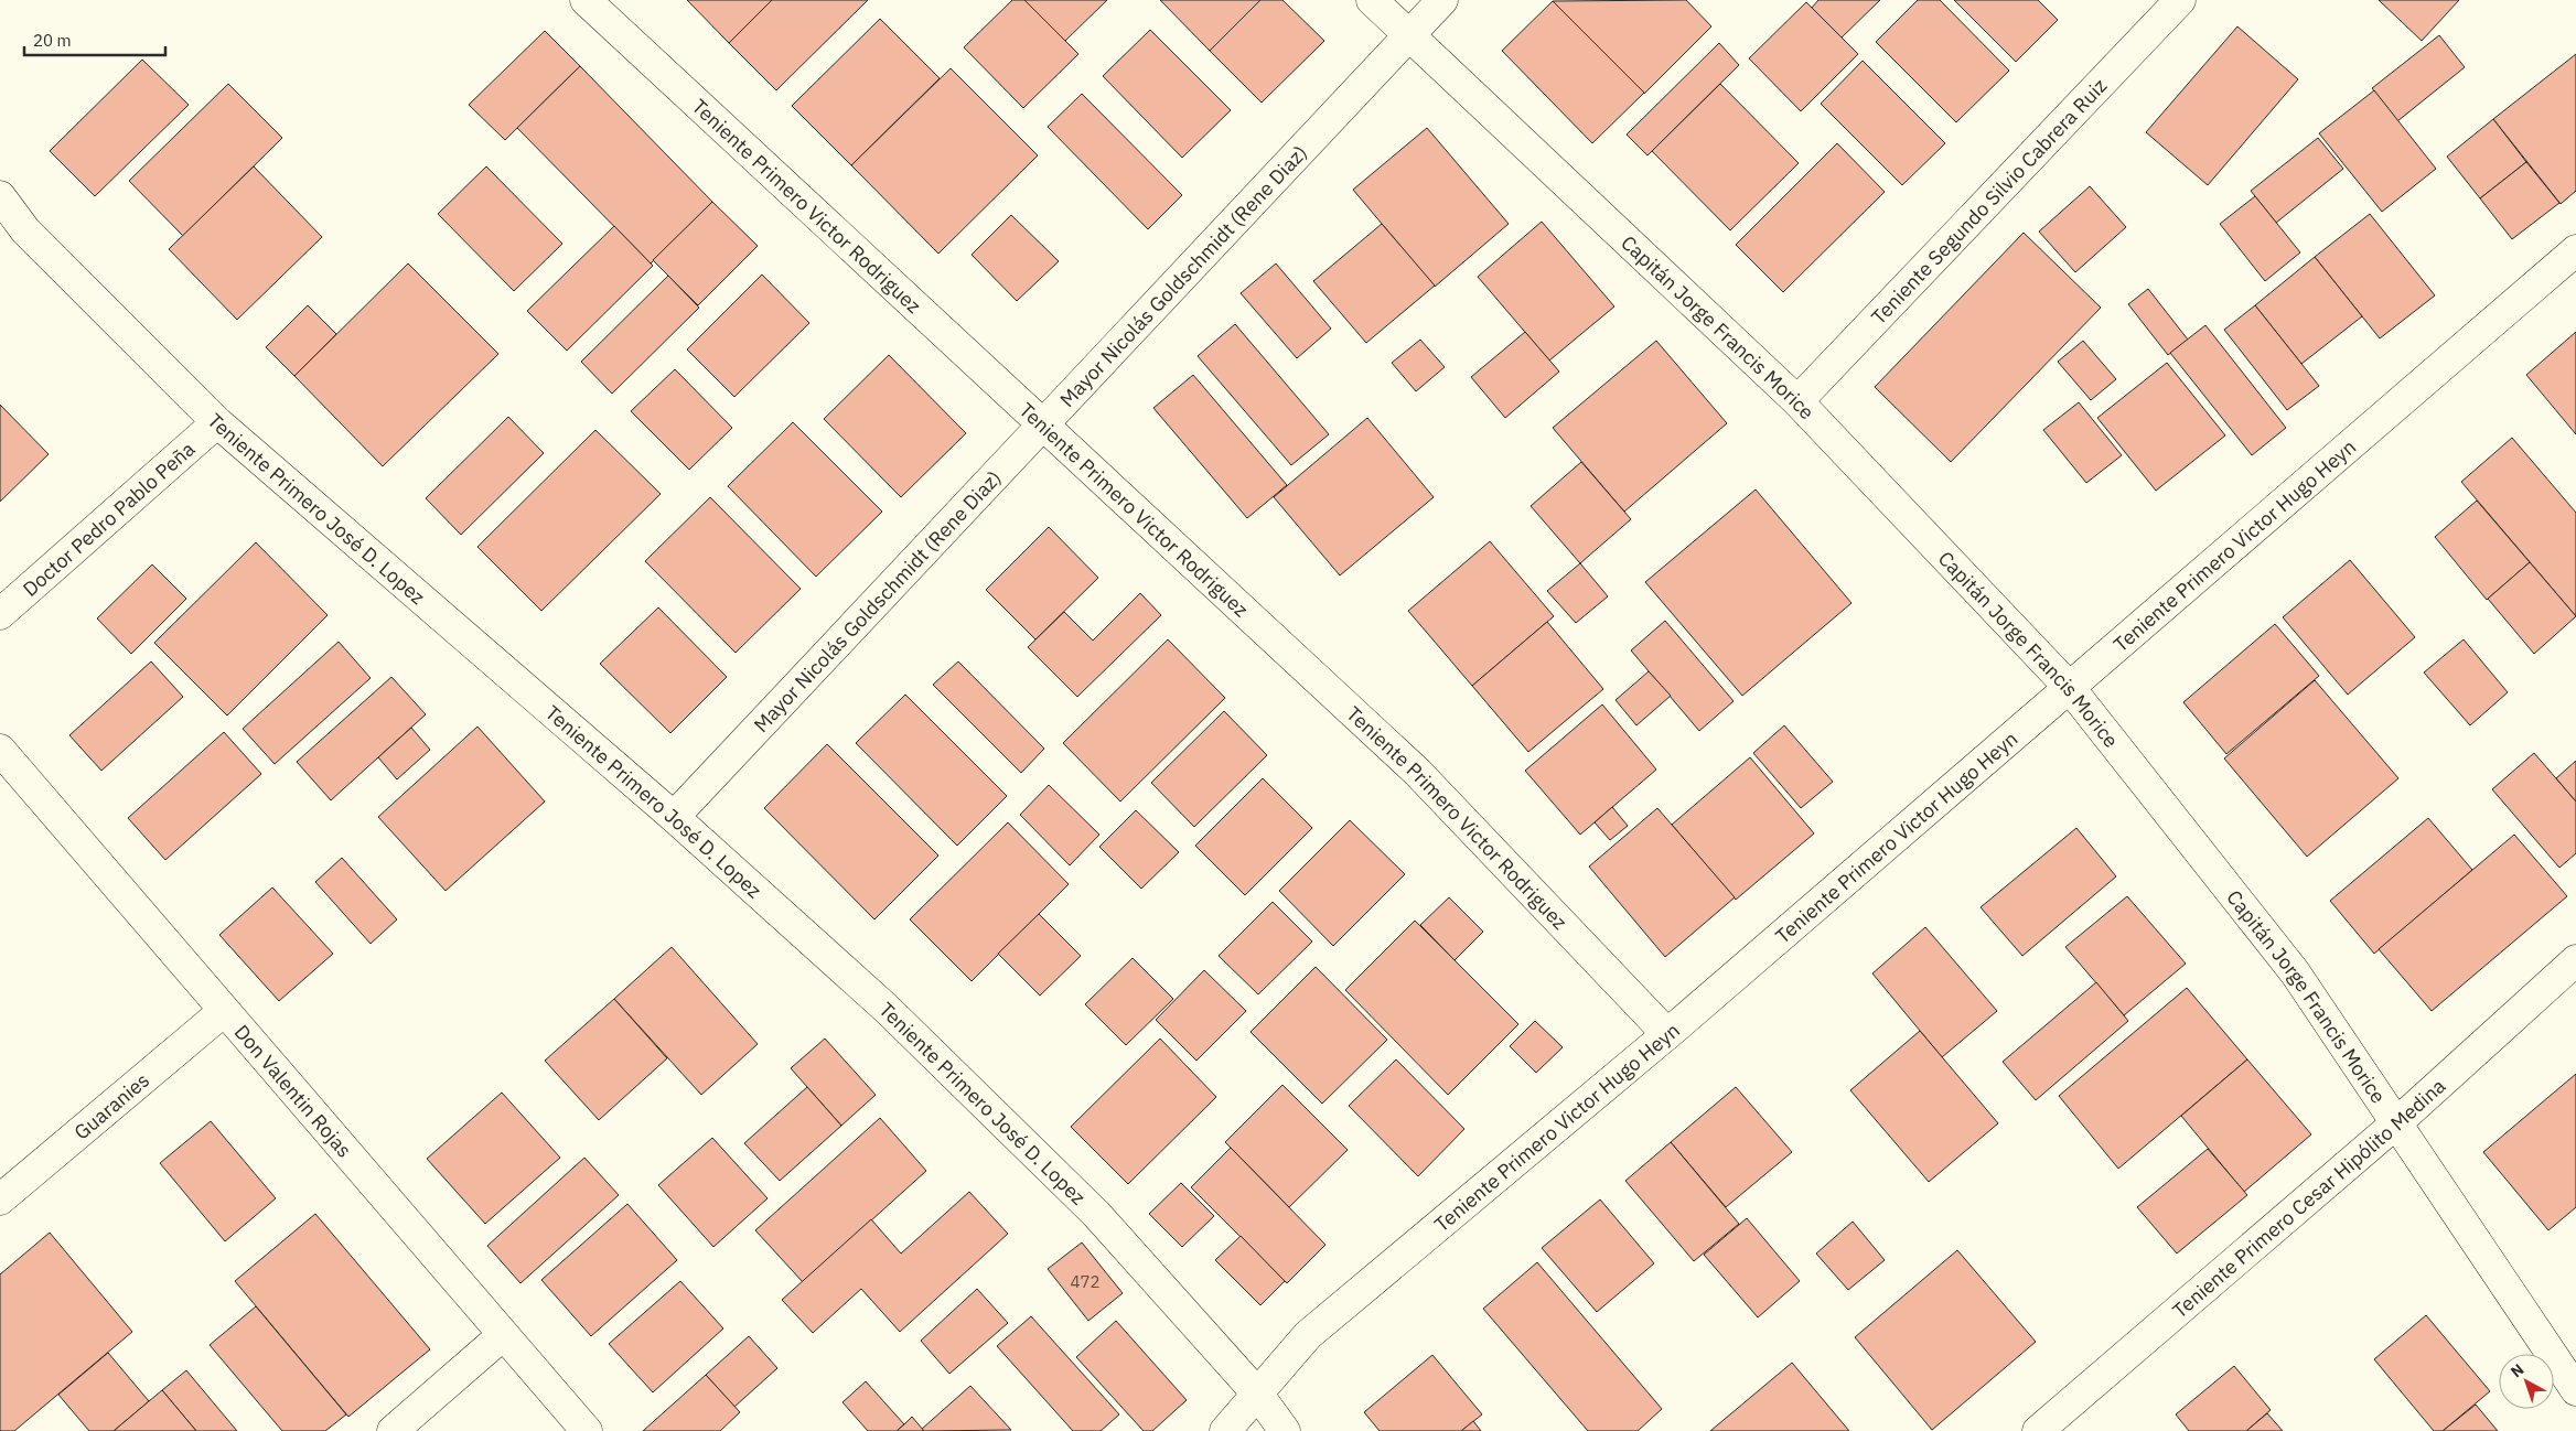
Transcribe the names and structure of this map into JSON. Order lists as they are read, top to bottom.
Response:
{
  "streets": {
    "street": [
      "Teniente Segundo Silvio Cabrera Ruiz",
      "Teniente Primero Victor Rodriguez",
      "Mayor Nicolás Goldschmidt (Rene Diaz)",
      "Capitán Jorge Francis Morice",
      "Teniente Primero José D. Lopez",
      "Doctor Pedro Pablo Peña",
      "Teniente Primero Victor Hugo Heyn",
      "Don Valentin Rojas",
      "Guaranies",
      "Teniente Primero Cesar Hipólito Medina"
    ]
  },
  "crossings": [
    ["Teniente Segundo Silvio Cabrera Ruiz", "Capitán Jorge Francis Morice"],
    ["Teniente Primero Victor Rodriguez", "Mayor Nicolás Goldschmidt (Rene Diaz)"],
    ["Teniente Primero Victor Rodriguez", "Teniente Primero Victor Hugo Heyn"],
    ["Mayor Nicolás Goldschmidt (Rene Diaz)", "Capitán Jorge Francis Morice"],
    ["Mayor Nicolás Goldschmidt (Rene Diaz)", "Teniente Primero José D. Lopez"],
    ["Capitán Jorge Francis Morice", "Teniente Primero Victor Hugo Heyn"],
    ["Capitán Jorge Francis Morice", "Teniente Primero Cesar Hipólito Medina"],
    ["Teniente Primero José D. Lopez", "Doctor Pedro Pablo Peña"],
    ["Teniente Primero José D. Lopez", "Teniente Primero Victor Hugo Heyn"],
    ["Don Valentin Rojas", "Guaranies"]
  ],
  "house_numbers": ["472"],
  "scale_bar": "20 m",
  "north": "top left"
}
